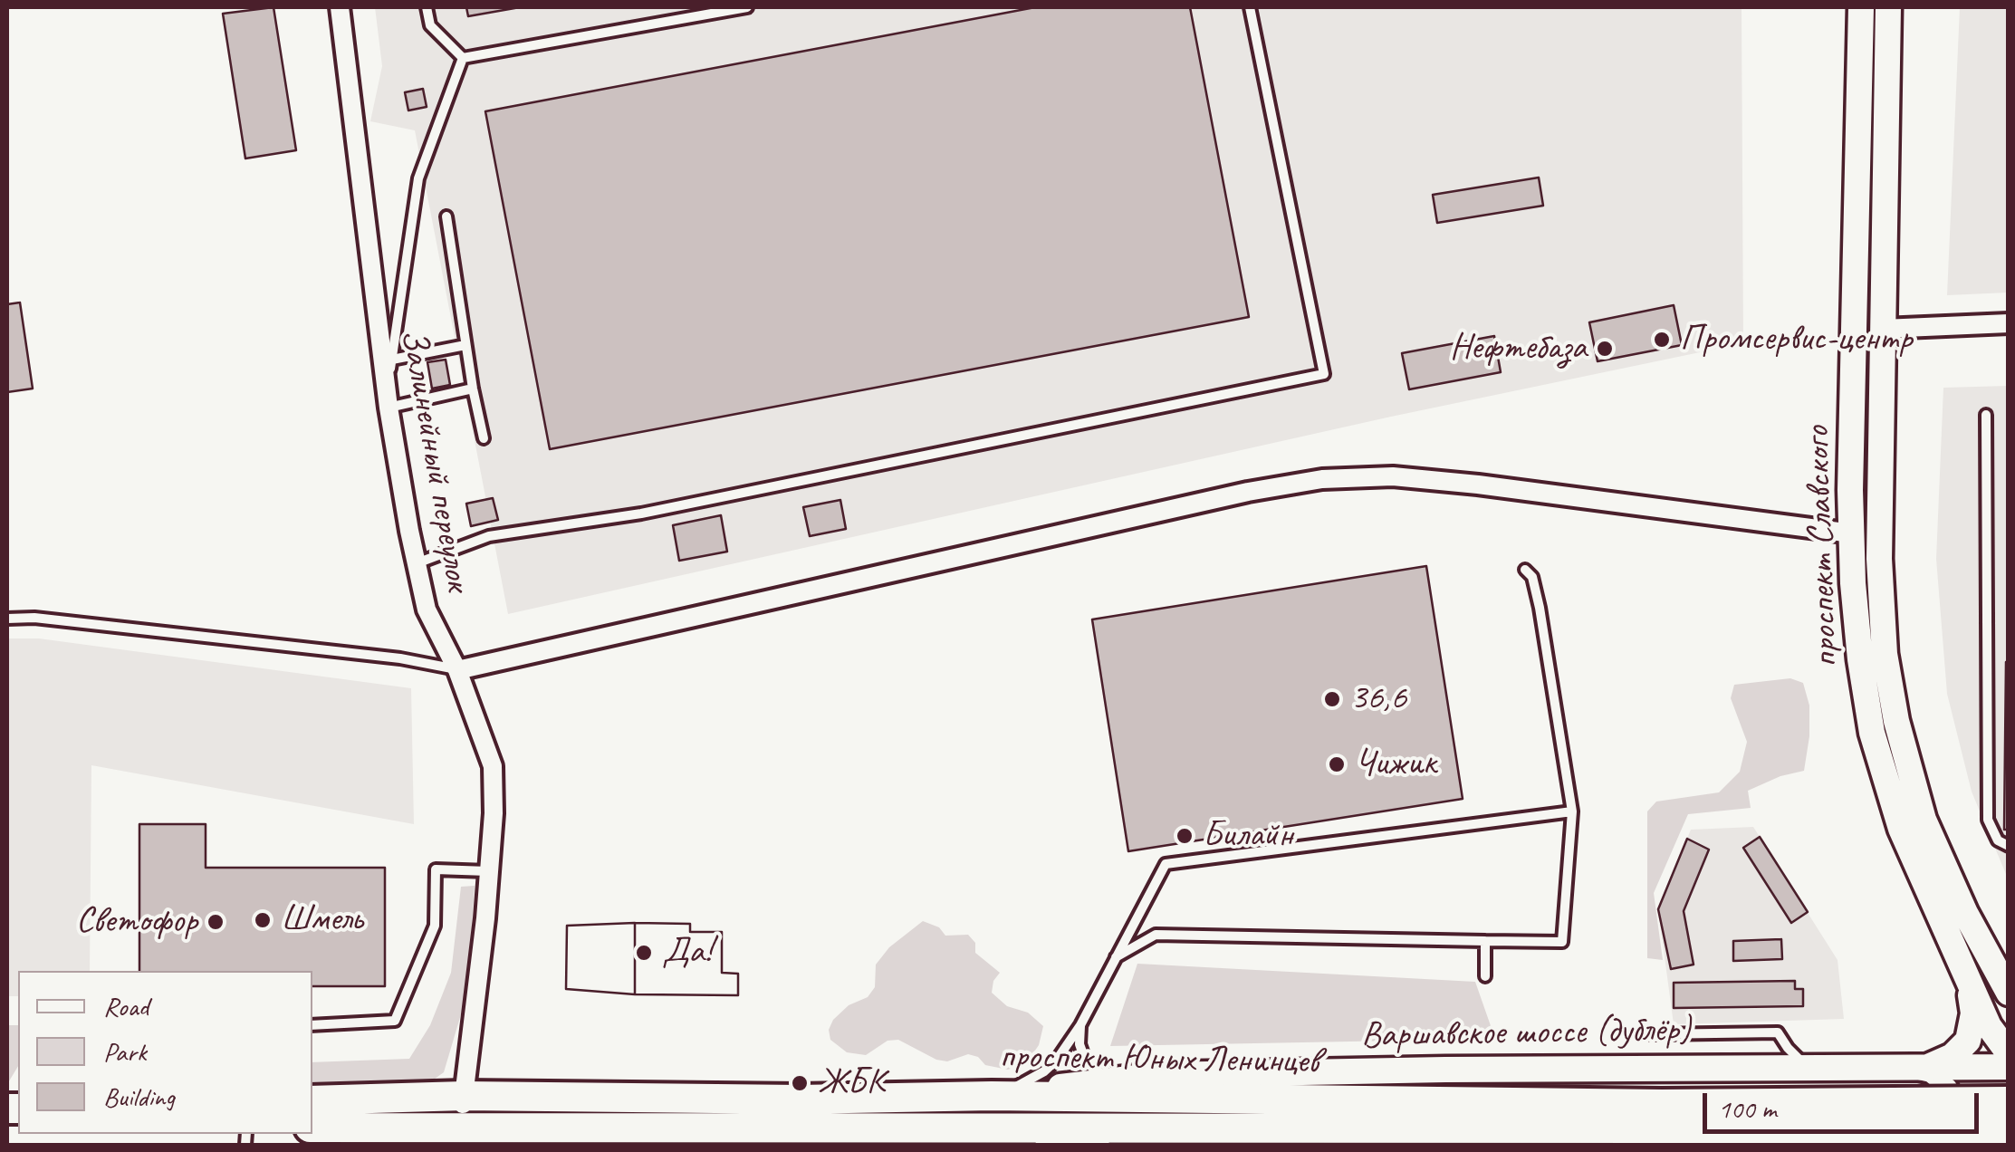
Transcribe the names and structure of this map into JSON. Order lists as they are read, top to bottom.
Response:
{
  "streets": {
    "main road": ["проспект Славского", "Варшавское шоссе (дублёр)", "проспект Юных Ленинцев"],
    "street": ["Залинейный переулок"]
  },
  "crossings": [
    ["Залинейный переулок", "проспект Юных Ленинцев"],
    ["Варшавское шоссе (дублёр)", "проспект Юных Ленинцев"]
  ],
  "places": [
    "Промсервис-центр",
    "Нефтебаза",
    "36,6",
    "Чижик",
    "Билайн",
    "Шмель",
    "Светофор",
    "Да!",
    "ЖБК"
  ],
  "legend": ["Road", "Park", "Building"],
  "scale_bar": "100 m"
}
